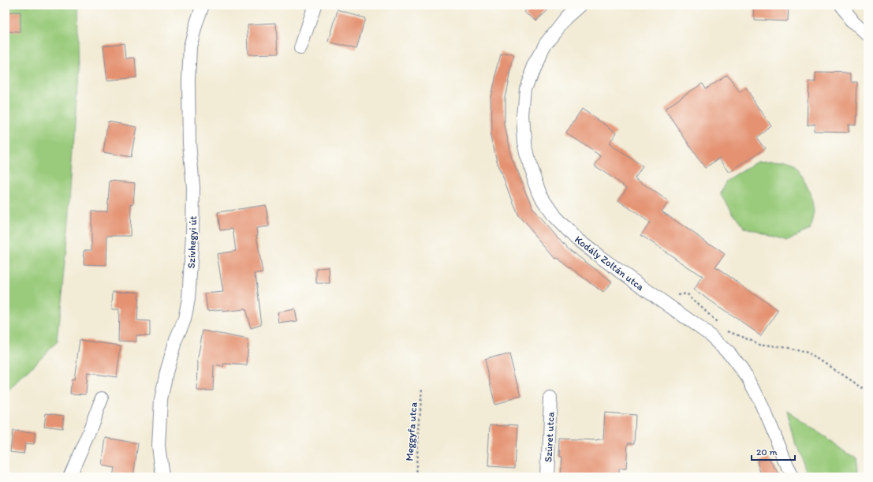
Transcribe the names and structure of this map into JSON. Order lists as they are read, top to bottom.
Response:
{
  "streets": {
    "street": ["Szívhegyi út", "Kodály Zoltán utca", "Szüret utca"],
    "path": ["Meggyfa utca"]
  },
  "scale_bar": "20 m"
}
